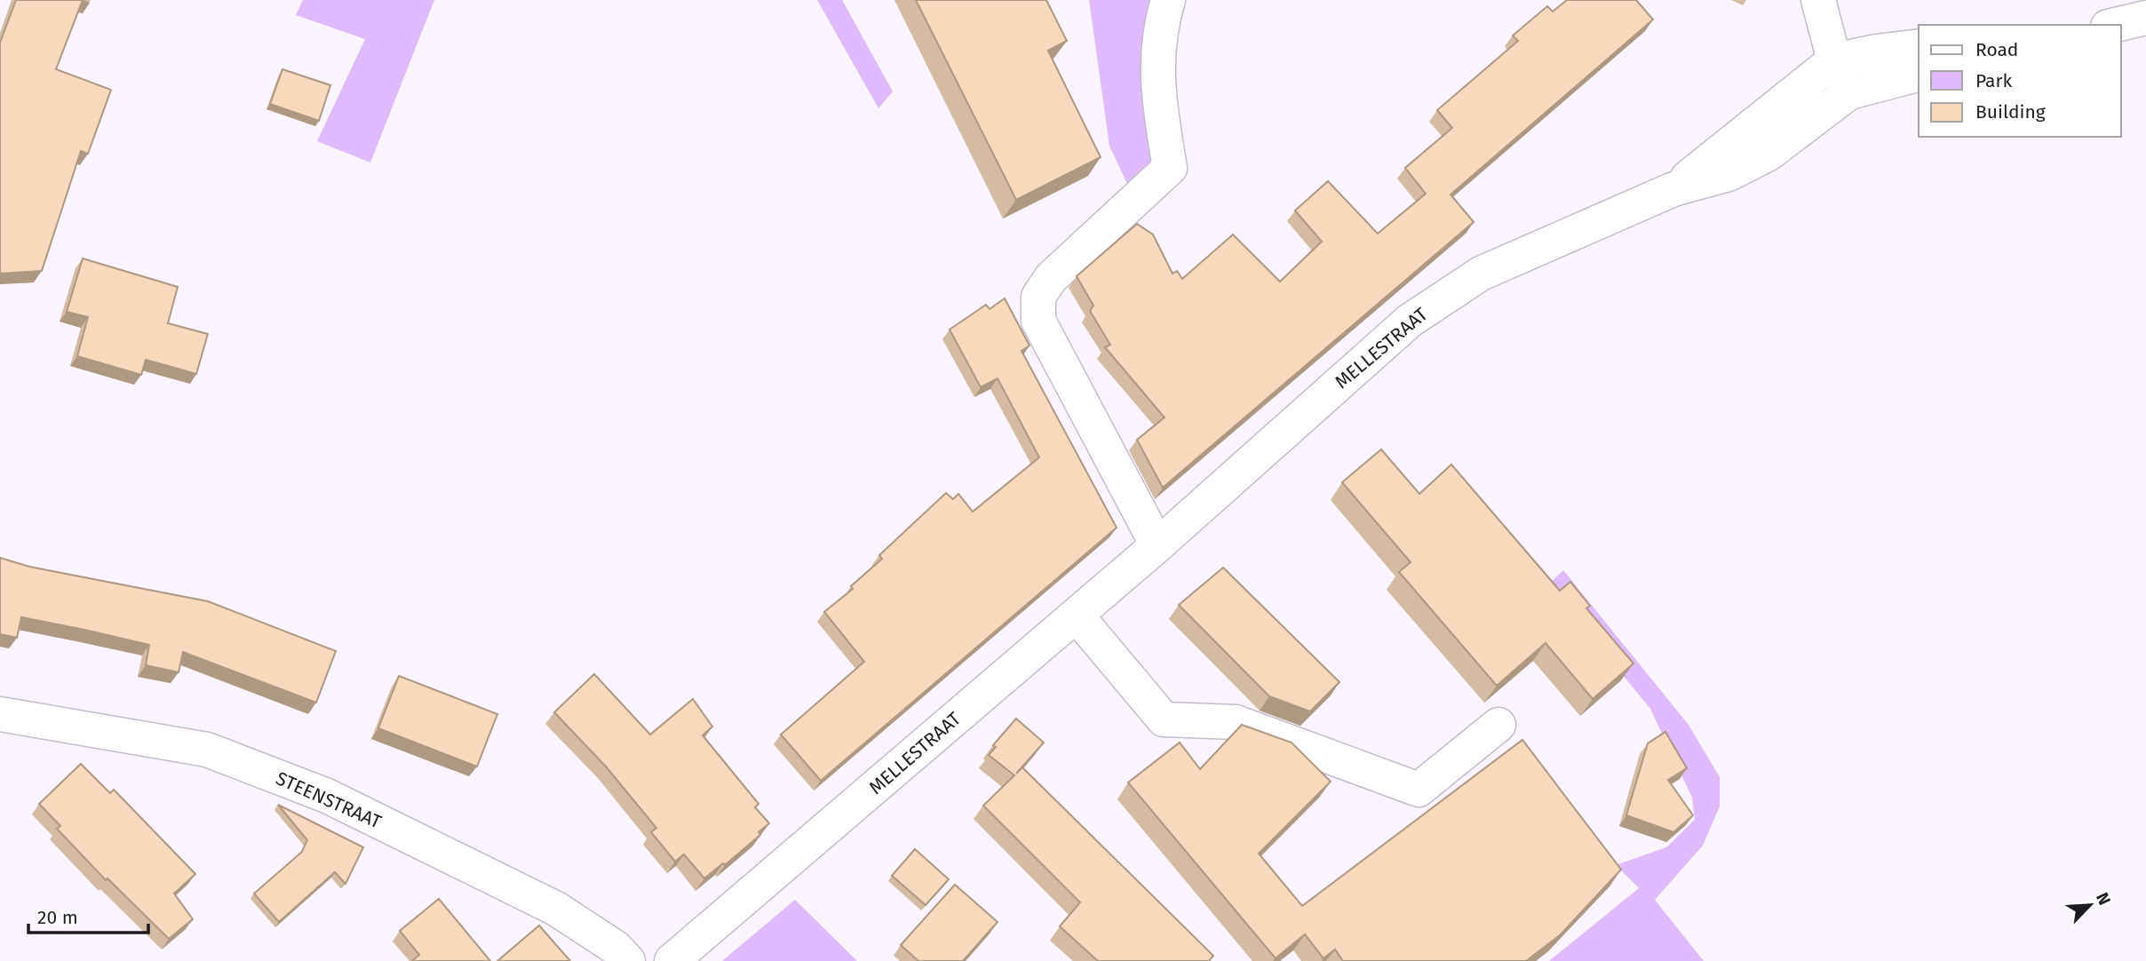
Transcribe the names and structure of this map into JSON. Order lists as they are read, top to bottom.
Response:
{
  "streets": {
    "street": ["MELLESTRAAT", "STEENSTRAAT"]
  },
  "legend": ["Road", "Park", "Building"],
  "scale_bar": "20 m",
  "north": "top right"
}
